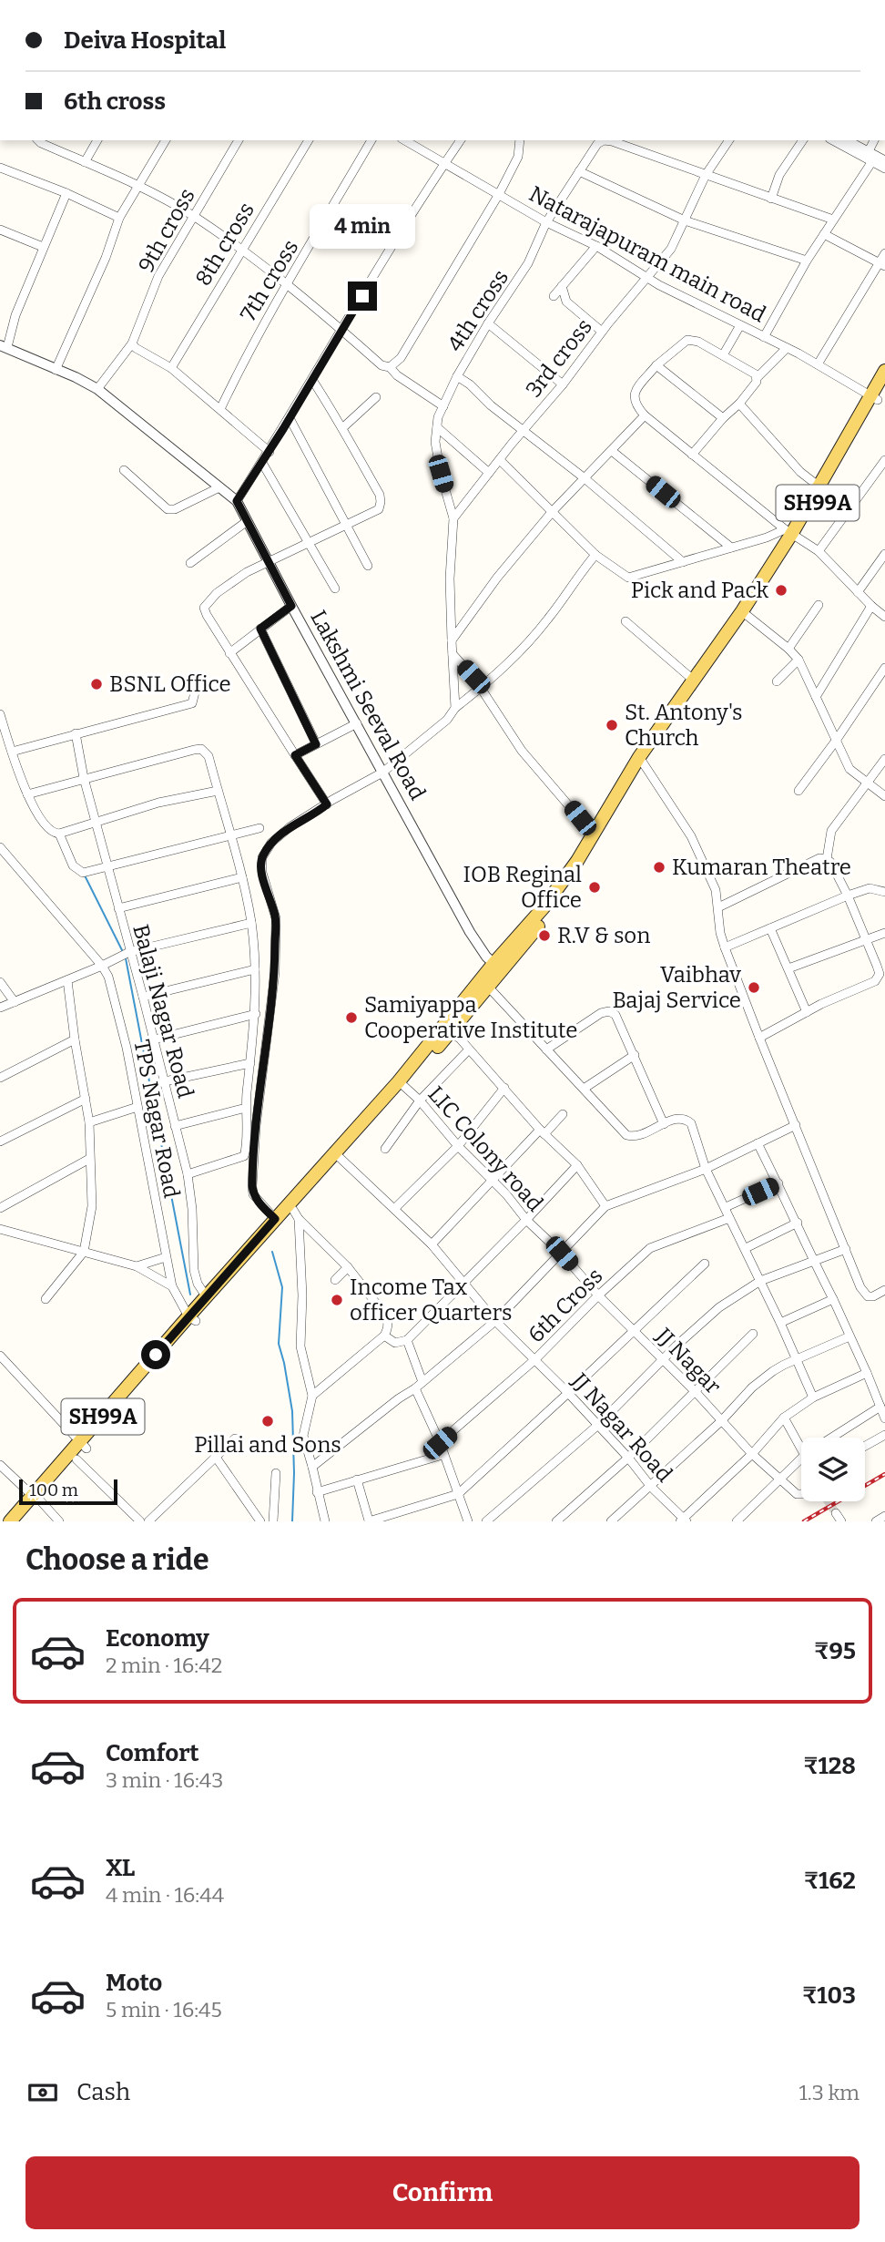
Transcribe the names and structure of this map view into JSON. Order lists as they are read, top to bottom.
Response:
{
  "streets": {
    "main road": ["SH99A"],
    "street": [
      "9th cross",
      "8th cross",
      "Natarajapuram main road",
      "7th cross",
      "4th cross",
      "3rd cross",
      "Lakshmi Seeval Road",
      "Balaji Nagar Road",
      "TPS Nagar Road",
      "LIC Colony road",
      "6th Cross",
      "JJ Nagar",
      "JJ Nagar Road"
    ]
  },
  "crossings": [
    ["9th cross", "Lakshmi Seeval Road"],
    ["Natarajapuram main road", "4th cross"],
    ["Natarajapuram main road", "3rd cross"],
    ["Natarajapuram main road", "SH99A"],
    ["4th cross", "3rd cross"],
    ["SH99A", "Lakshmi Seeval Road"],
    ["SH99A", "Balaji Nagar Road"],
    ["SH99A", "TPS Nagar Road"],
    ["SH99A", "LIC Colony road"],
    ["SH99A", "JJ Nagar Road"],
    ["Balaji Nagar Road", "TPS Nagar Road"],
    ["LIC Colony road", "6th Cross"],
    ["LIC Colony road", "JJ Nagar"],
    ["6th Cross", "JJ Nagar"],
    ["6th Cross", "JJ Nagar Road"]
  ],
  "places": [
    "Pick and Pack",
    "BSNL Office",
    "St. Antony's Church",
    "Kumaran Theatre",
    "IOB Reginal Office",
    "R.V & son",
    "Vaibhav Bajaj Service",
    "Samiyappa Cooperative Institute",
    "Income Tax officer Quarters",
    "Pillai and Sons"
  ],
  "scale_bar": "100 m",
  "page": {
    "banner": ["Deiva Hospital", "6th cross"],
    "bubble": "4 min",
    "scale": "100 m",
    "heading": "Choose a ride",
    "list": [
      {
        "name": "Economy",
        "note": "2 min · 16:42",
        "value": "₹95"
      },
      {
        "name": "Comfort",
        "note": "3 min · 16:43",
        "value": "₹128"
      },
      {
        "name": "XL",
        "note": "4 min · 16:44",
        "value": "₹162"
      },
      {
        "name": "Moto",
        "note": "5 min · 16:45",
        "value": "₹103"
      }
    ],
    "pay": ["Cash", "1.3 km"],
    "buttons": "Confirm"
  }
}
